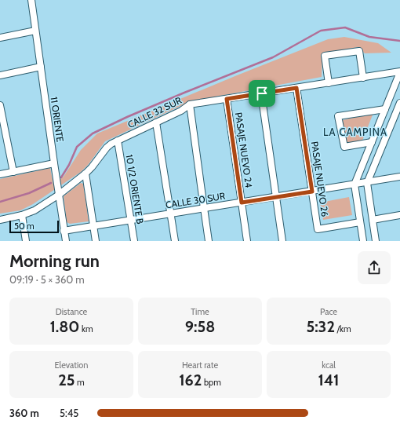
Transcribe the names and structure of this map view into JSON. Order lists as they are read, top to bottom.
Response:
{
  "streets": {
    "street": [
      "CALLE 32 SUR",
      "11 ORIENTE",
      "PASAJE NUEVO 24",
      "PASAJE NUEVO 26",
      "10 1/2 ORIENTE B",
      "CALLE 30 SUR"
    ]
  },
  "crossings": [
    ["CALLE 32 SUR", "11 ORIENTE"],
    ["CALLE 32 SUR", "PASAJE NUEVO 24"],
    ["CALLE 32 SUR", "PASAJE NUEVO 26"],
    ["CALLE 32 SUR", "10 1/2 ORIENTE B"],
    ["11 ORIENTE", "CALLE 30 SUR"],
    ["PASAJE NUEVO 24", "CALLE 30 SUR"],
    ["PASAJE NUEVO 26", "CALLE 30 SUR"],
    ["10 1/2 ORIENTE B", "CALLE 30 SUR"]
  ],
  "districts": ["LA CAMPINA"],
  "scale_bar": "50 m",
  "page": {
    "scale": "50 m",
    "heading": ["Morning run", "09:19 · 5 × 360 m"],
    "stats": [
      ["Distance", "1.80 km"],
      ["Time", "9:58"],
      ["Pace", "5:32 /km"],
      ["Elevation", "25 m"],
      ["Heart rate", "162 bpm"],
      ["kcal", "141"]
    ],
    "list": [
      {
        "name": "360 m",
        "note": "5:45"
      }
    ]
  }
}
